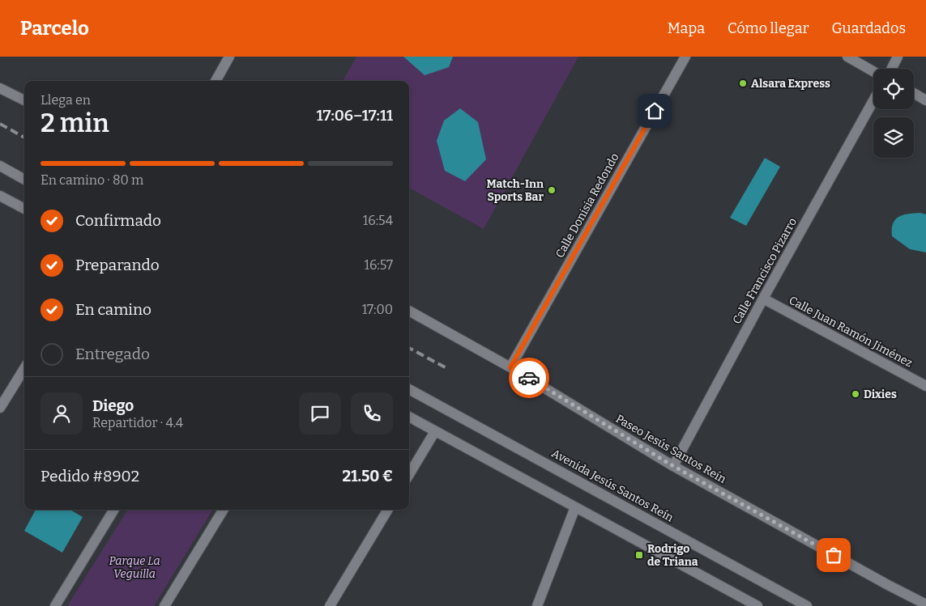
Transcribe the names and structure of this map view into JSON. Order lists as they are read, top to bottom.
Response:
{
  "streets": {
    "street": [
      "Calle Donisia Redondo",
      "Calle Francisco Pizarro",
      "Calle Juan Ramón Jiménez",
      "Paseo Jesús Santos Reín",
      "Avenida Jesús Santos Reín"
    ]
  },
  "crossings": [
    ["Calle Donisia Redondo", "Paseo Jesús Santos Reín"],
    ["Calle Francisco Pizarro", "Calle Juan Ramón Jiménez"],
    ["Calle Francisco Pizarro", "Paseo Jesús Santos Reín"]
  ],
  "parks": ["Parque La Veguilla"],
  "places": {
    "other": ["Alsara Express", "Match-Inn Sports Bar", "Dixies"],
    "transit": ["Rodrigo de Triana"]
  },
  "page": {
    "header": "Parcelo",
    "nav": ["Mapa", "Cómo llegar", "Guardados"],
    "heading": ["2 min", "Llega en", "17:06–17:11"],
    "panel": [
      "Diego",
      "Repartidor · 4.4",
      "Pedido #8902",
      "21.50 €"
    ],
    "bar": "En camino · 80 m",
    "list": [
      ["Confirmado", "16:54"],
      ["Preparando", "16:57"],
      ["En camino", "17:00"],
      "Entregado"
    ]
  }
}
